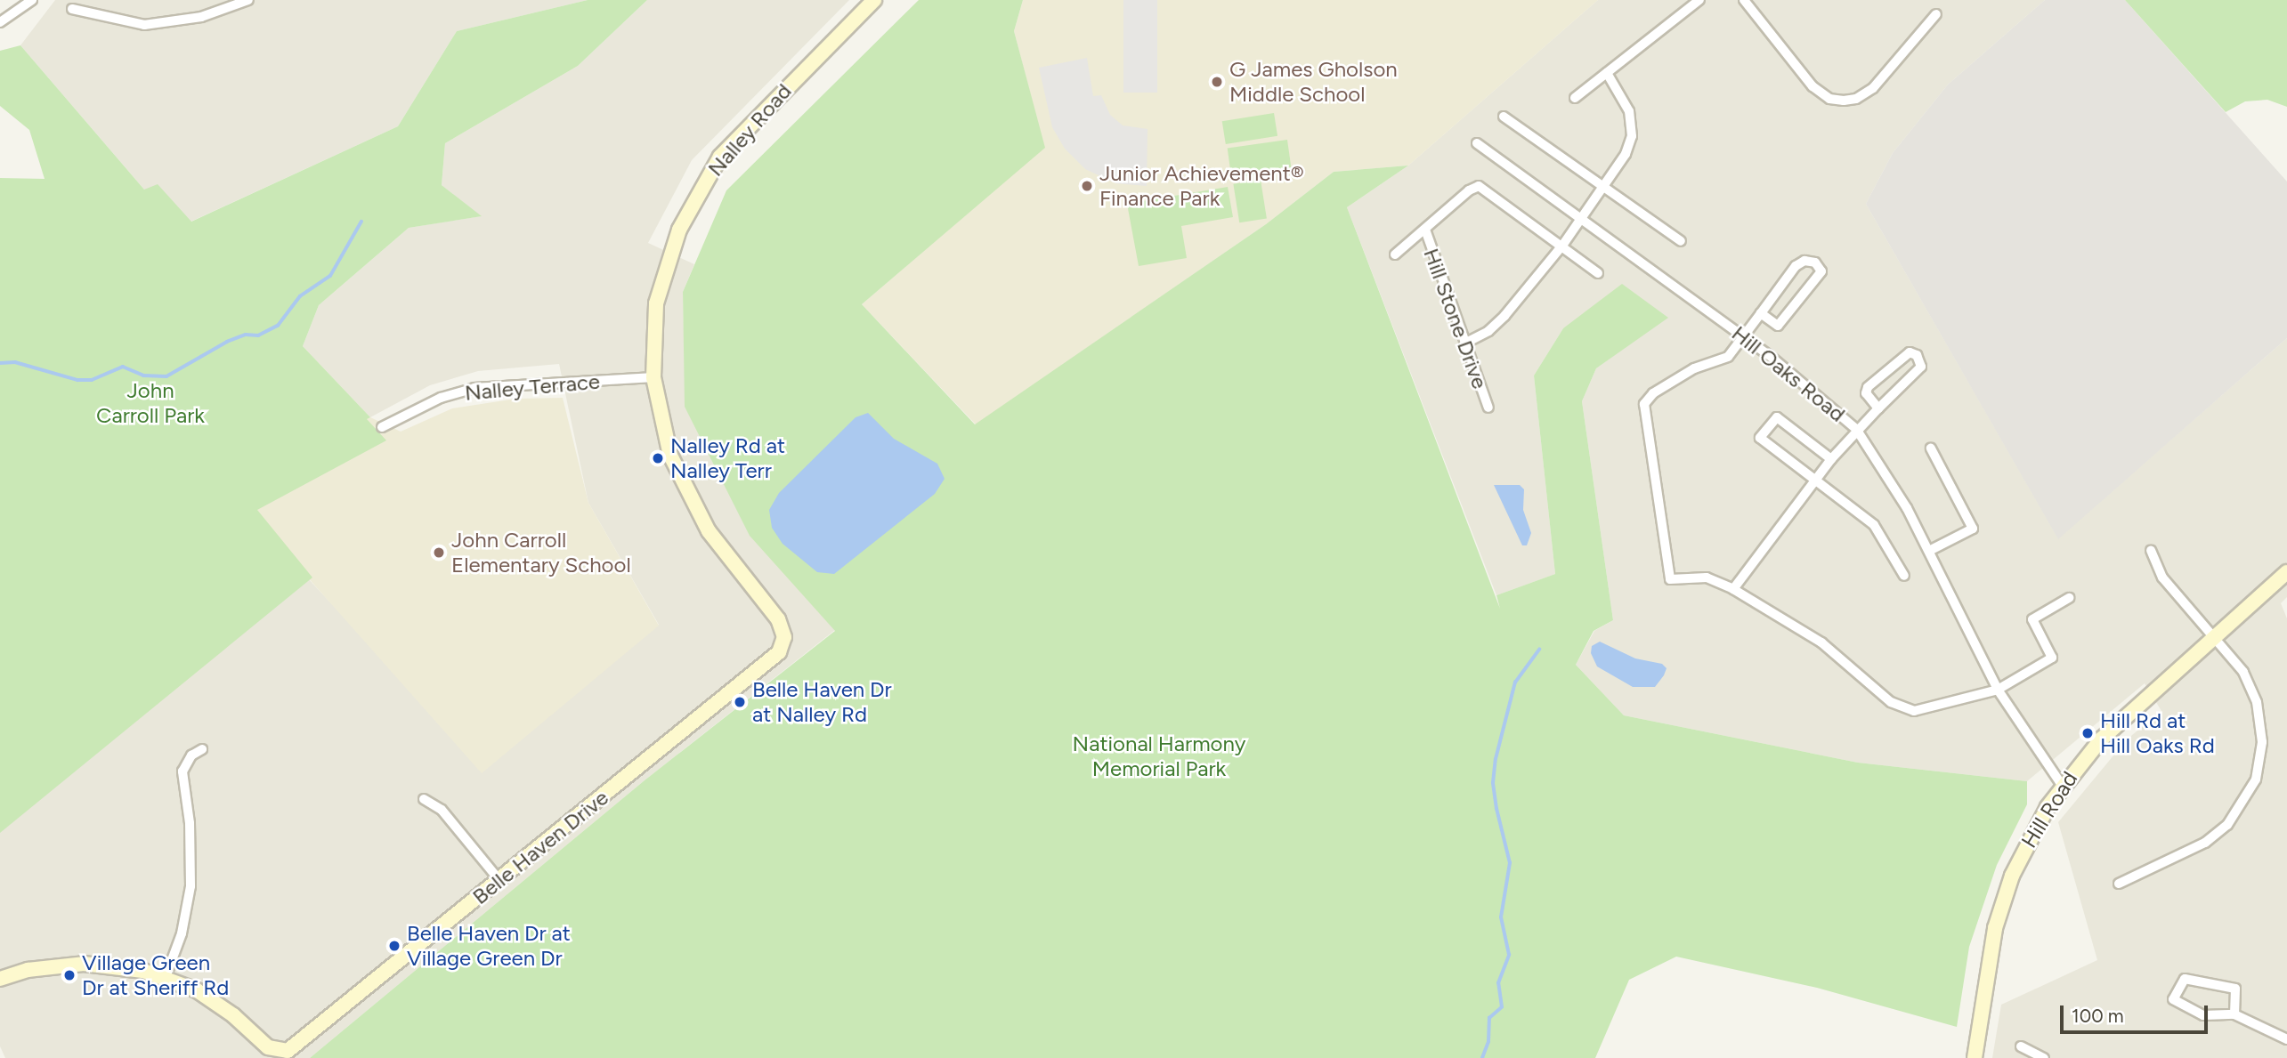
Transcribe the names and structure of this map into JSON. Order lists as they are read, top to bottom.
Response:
{
  "streets": {
    "street": [
      "Nalley Road",
      "Hill Stone Drive",
      "Hill Oaks Road",
      "Nalley Terrace",
      "Hill Road",
      "Belle Haven Drive"
    ]
  },
  "crossings": [
    ["Nalley Road", "Nalley Terrace"],
    ["Nalley Road", "Belle Haven Drive"],
    ["Hill Oaks Road", "Hill Road"]
  ],
  "parks": ["John Carroll Park", "National Harmony Memorial Park"],
  "places": [
    "G James Gholson Middle School",
    "Junior Achievement® Finance Park",
    "Nalley Rd at Nalley Terr",
    "John Carroll Elementary School",
    "Belle Haven Dr at Nalley Rd",
    "Hill Rd at Hill Oaks Rd",
    "Belle Haven Dr at Village Green Dr",
    "Village Green Dr at Sheriff Rd"
  ],
  "scale_bar": "100 m"
}
